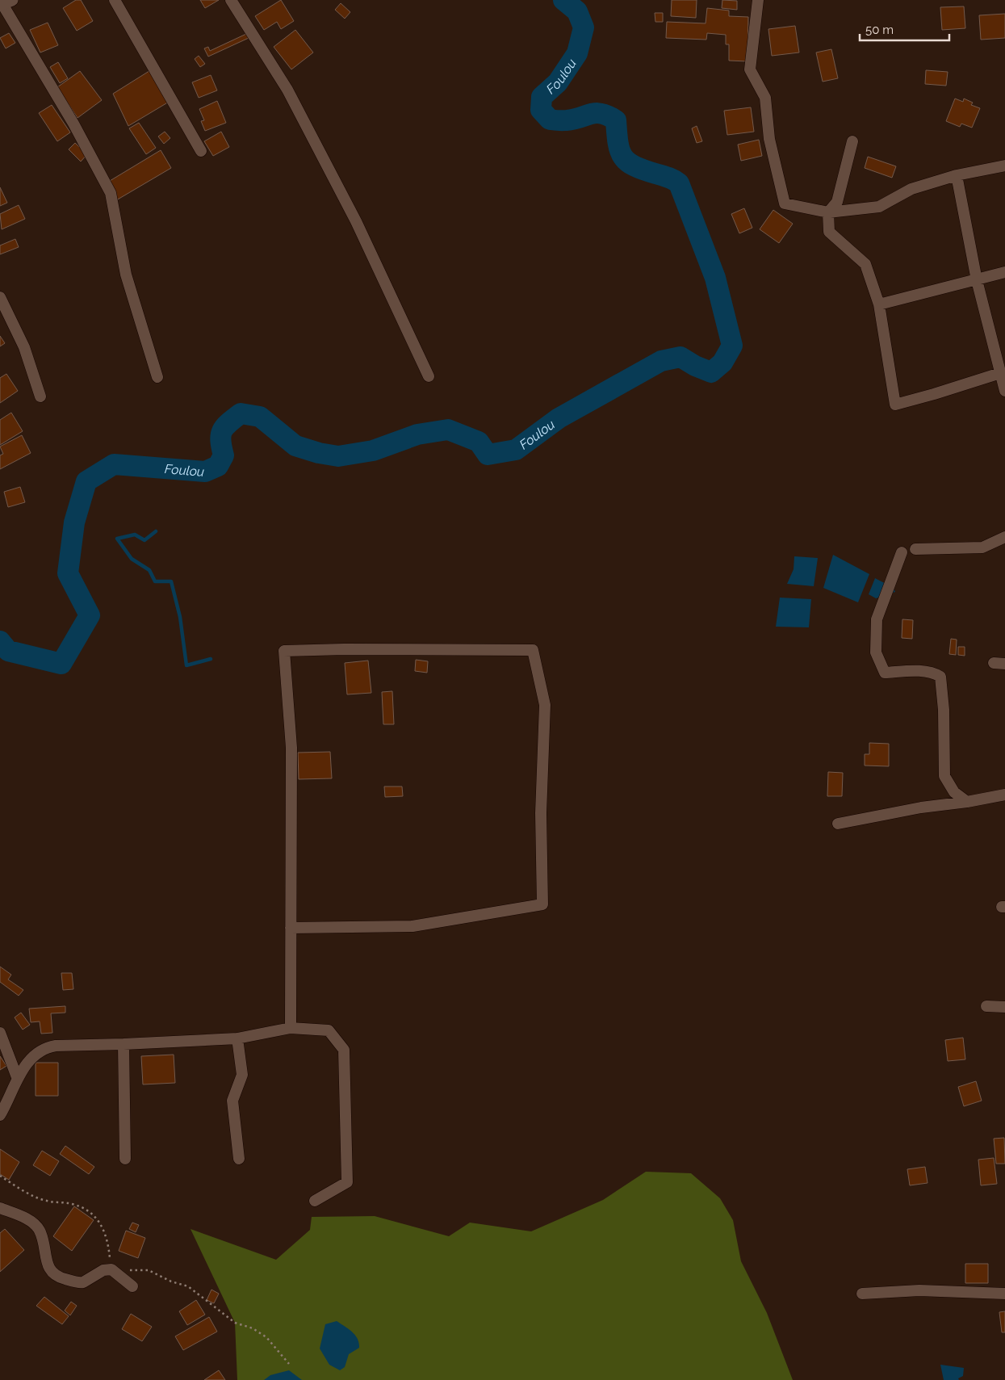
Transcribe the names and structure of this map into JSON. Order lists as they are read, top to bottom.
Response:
{
  "water": ["Foulou"],
  "scale_bar": "50 m"
}
